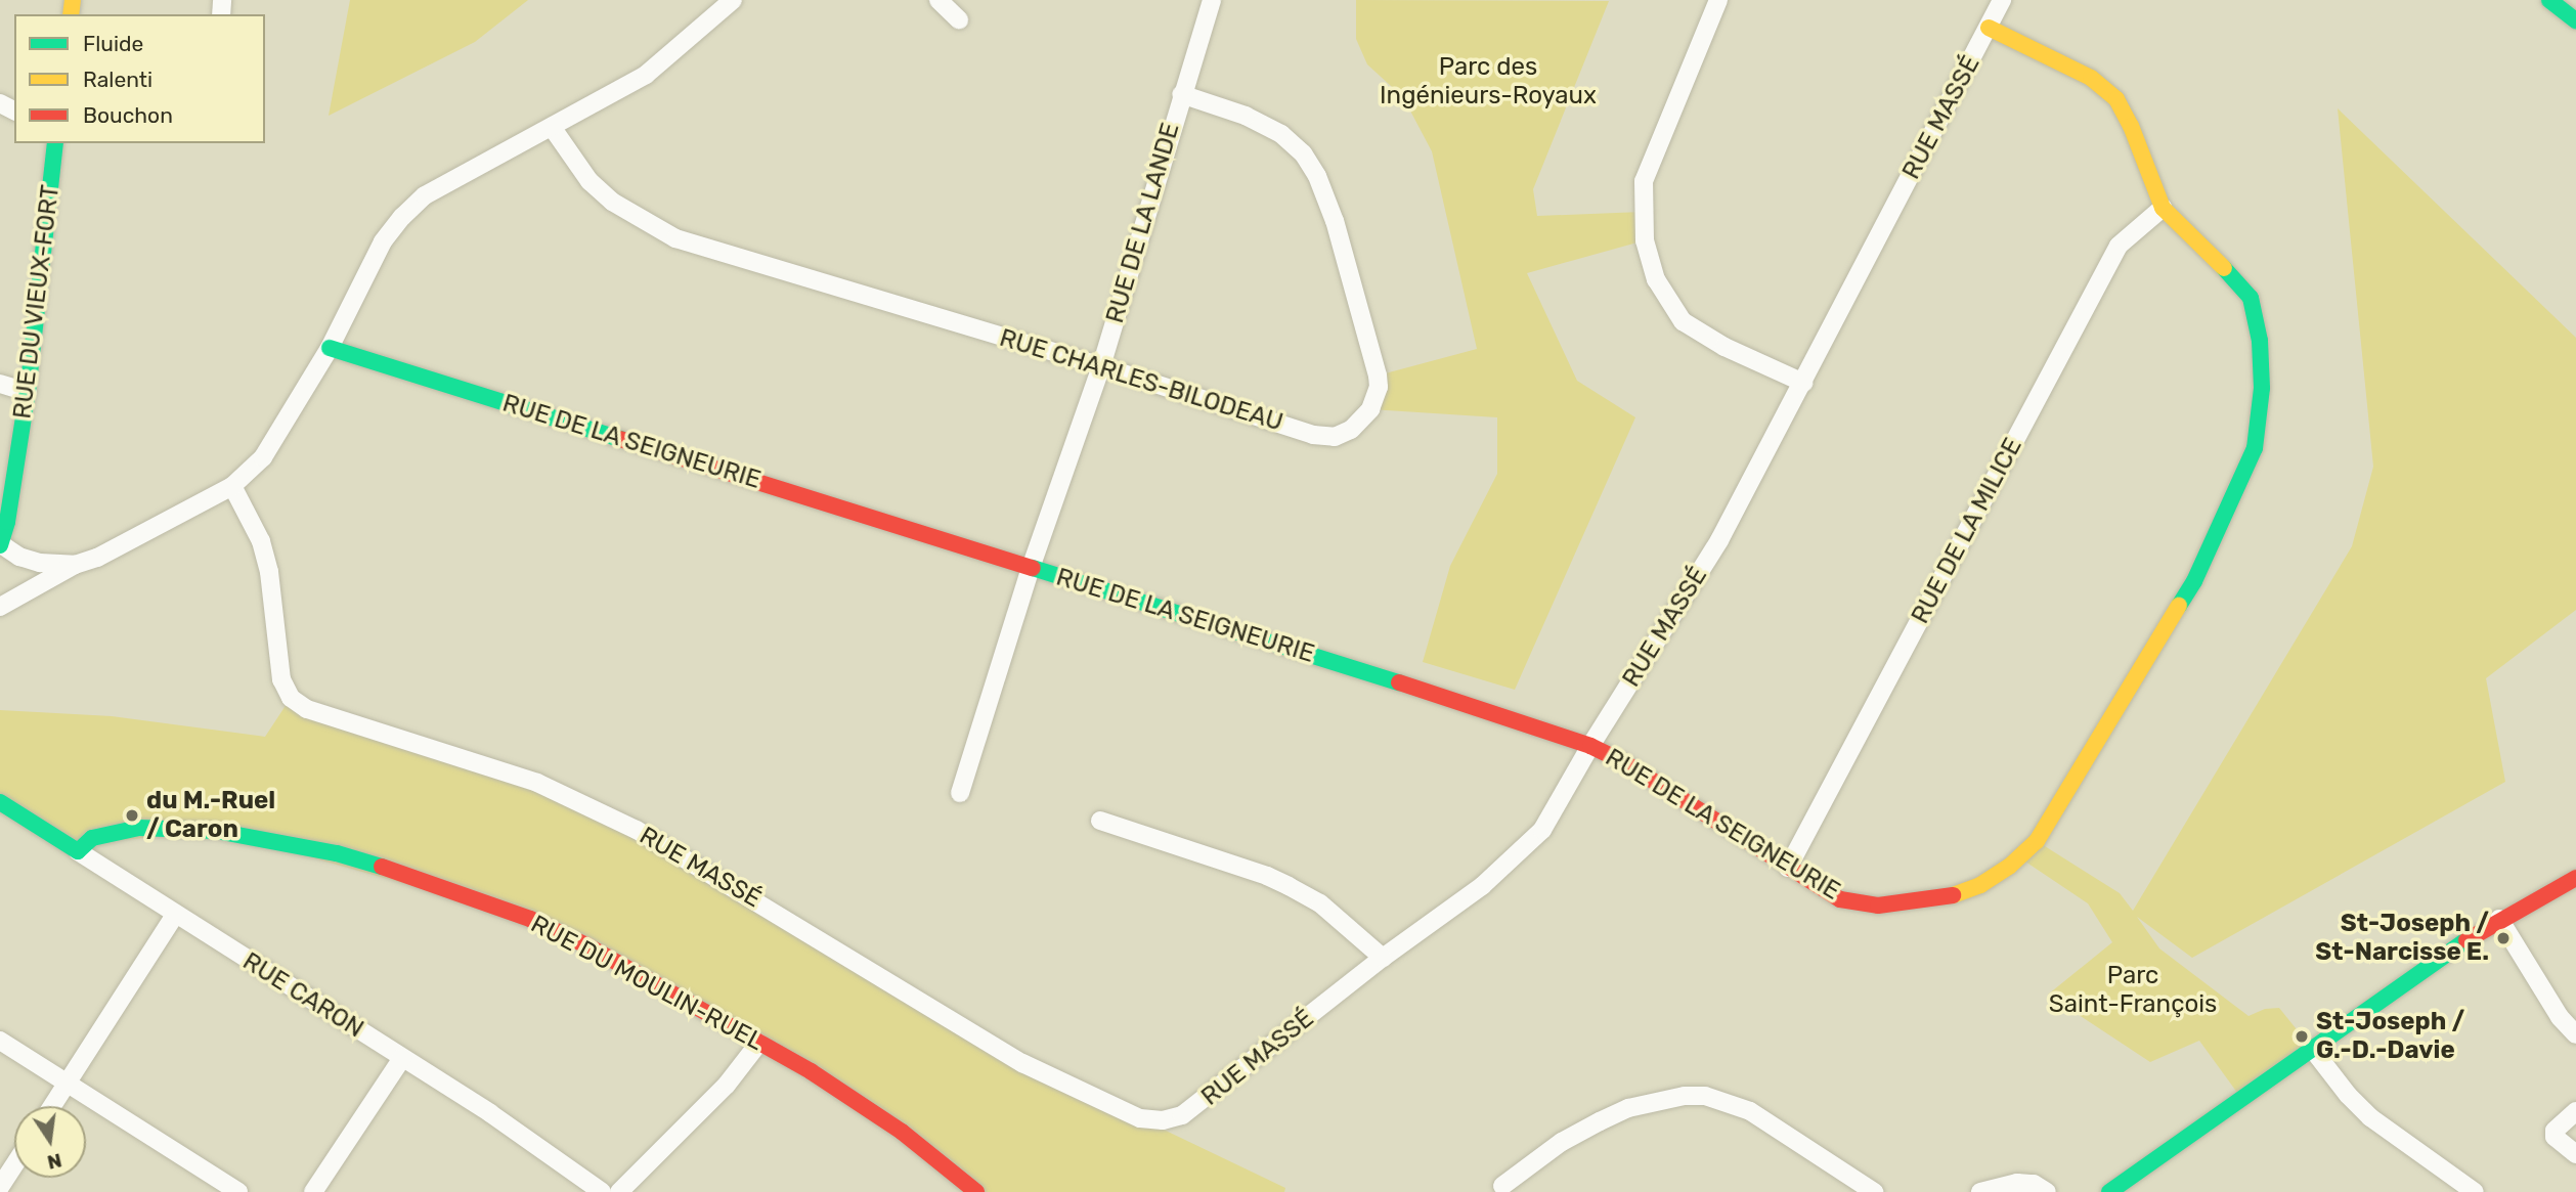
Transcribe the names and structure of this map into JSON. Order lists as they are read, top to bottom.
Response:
{
  "streets": {
    "street": [
      "RUE MASSÉ",
      "RUE DE LA LANDE",
      "RUE DU VIEUX-FORT",
      "RUE CHARLES-BILODEAU",
      "RUE DE LA SEIGNEURIE",
      "RUE DE LA MILICE",
      "RUE DU MOULIN-RUEL",
      "RUE CARON"
    ]
  },
  "crossings": [
    ["RUE MASSÉ", "RUE DE LA SEIGNEURIE"],
    ["RUE DE LA LANDE", "RUE CHARLES-BILODEAU"],
    ["RUE DE LA LANDE", "RUE DE LA SEIGNEURIE"],
    ["RUE DE LA SEIGNEURIE", "RUE DE LA MILICE"],
    ["RUE DU MOULIN-RUEL", "RUE CARON"]
  ],
  "parks": ["Parc des Ingénieurs-Royaux", "Parc Saint-François"],
  "places": ["du M.-Ruel / Caron", "St-Joseph / St-Narcisse E.", "St-Joseph / G.-D.-Davie"],
  "legend": ["Fluide", "Ralenti", "Bouchon"],
  "north": "bottom"
}
